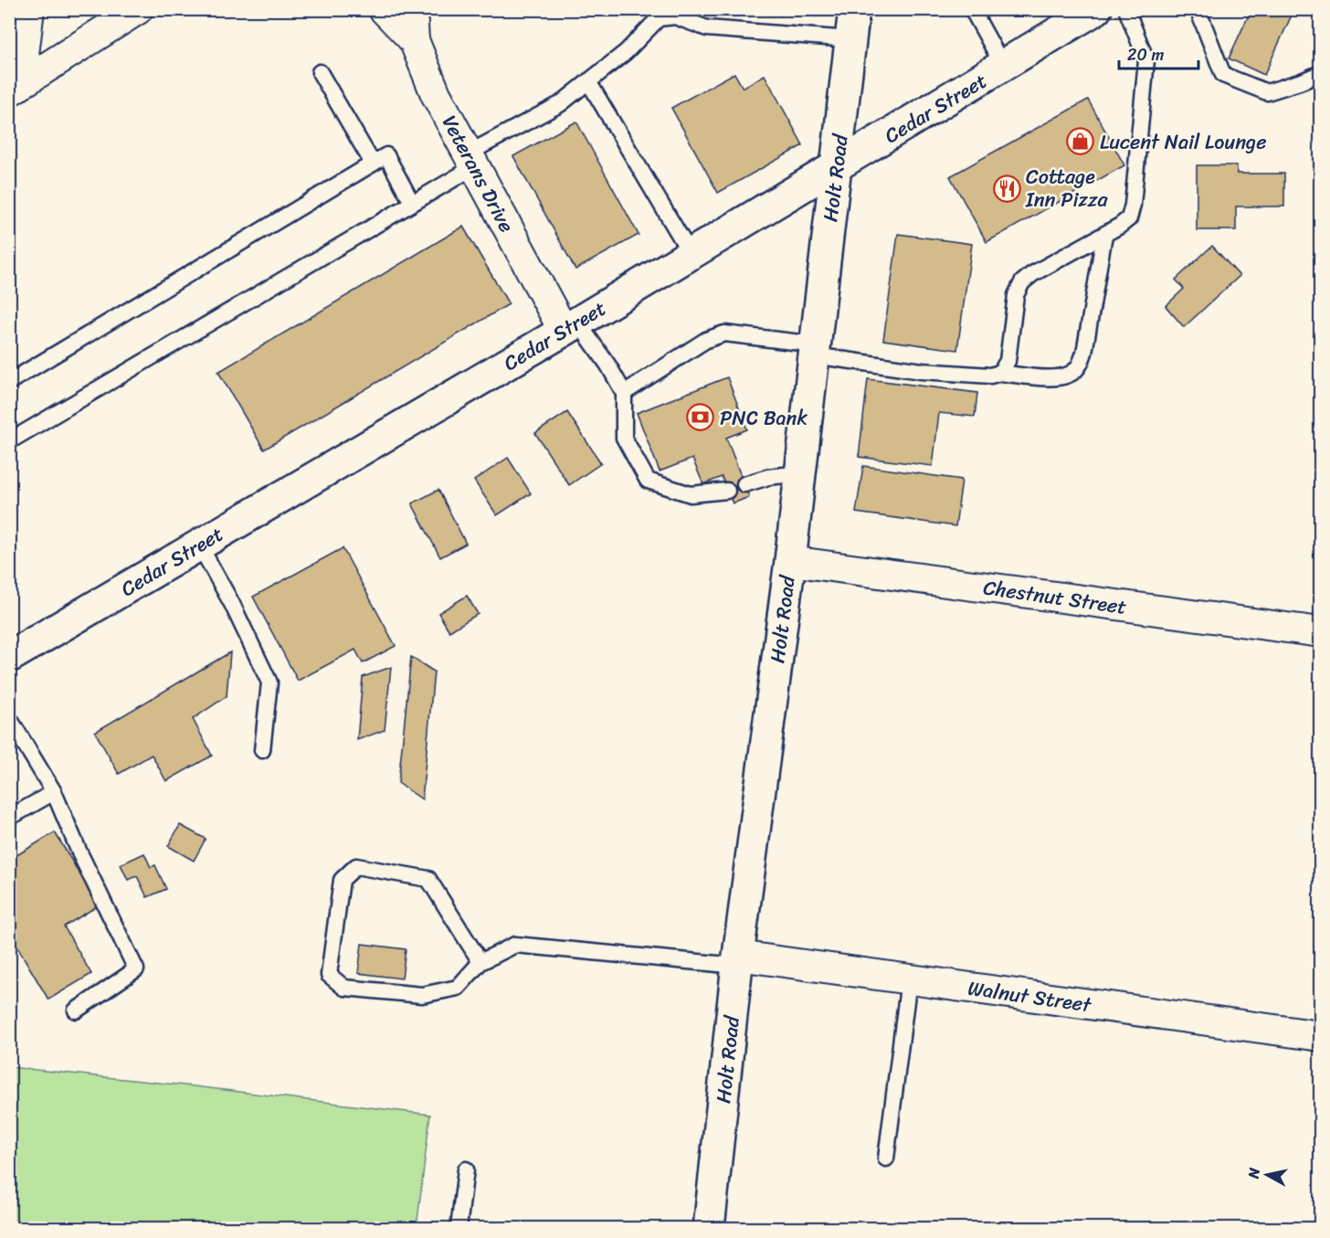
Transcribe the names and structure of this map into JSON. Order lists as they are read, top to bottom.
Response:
{
  "streets": {
    "main road": ["Cedar Street", "Holt Road"],
    "street": ["Veterans Drive", "Chestnut Street", "Walnut Street"]
  },
  "crossings": [
    ["Cedar Street", "Veterans Drive"],
    ["Cedar Street", "Holt Road"],
    ["Holt Road", "Chestnut Street"],
    ["Holt Road", "Walnut Street"]
  ],
  "places": {
    "shop": ["Lucent Nail Lounge"],
    "restaurant": ["Cottage Inn Pizza"],
    "bank": ["PNC Bank"]
  },
  "scale_bar": "20 m",
  "north": "left"
}
